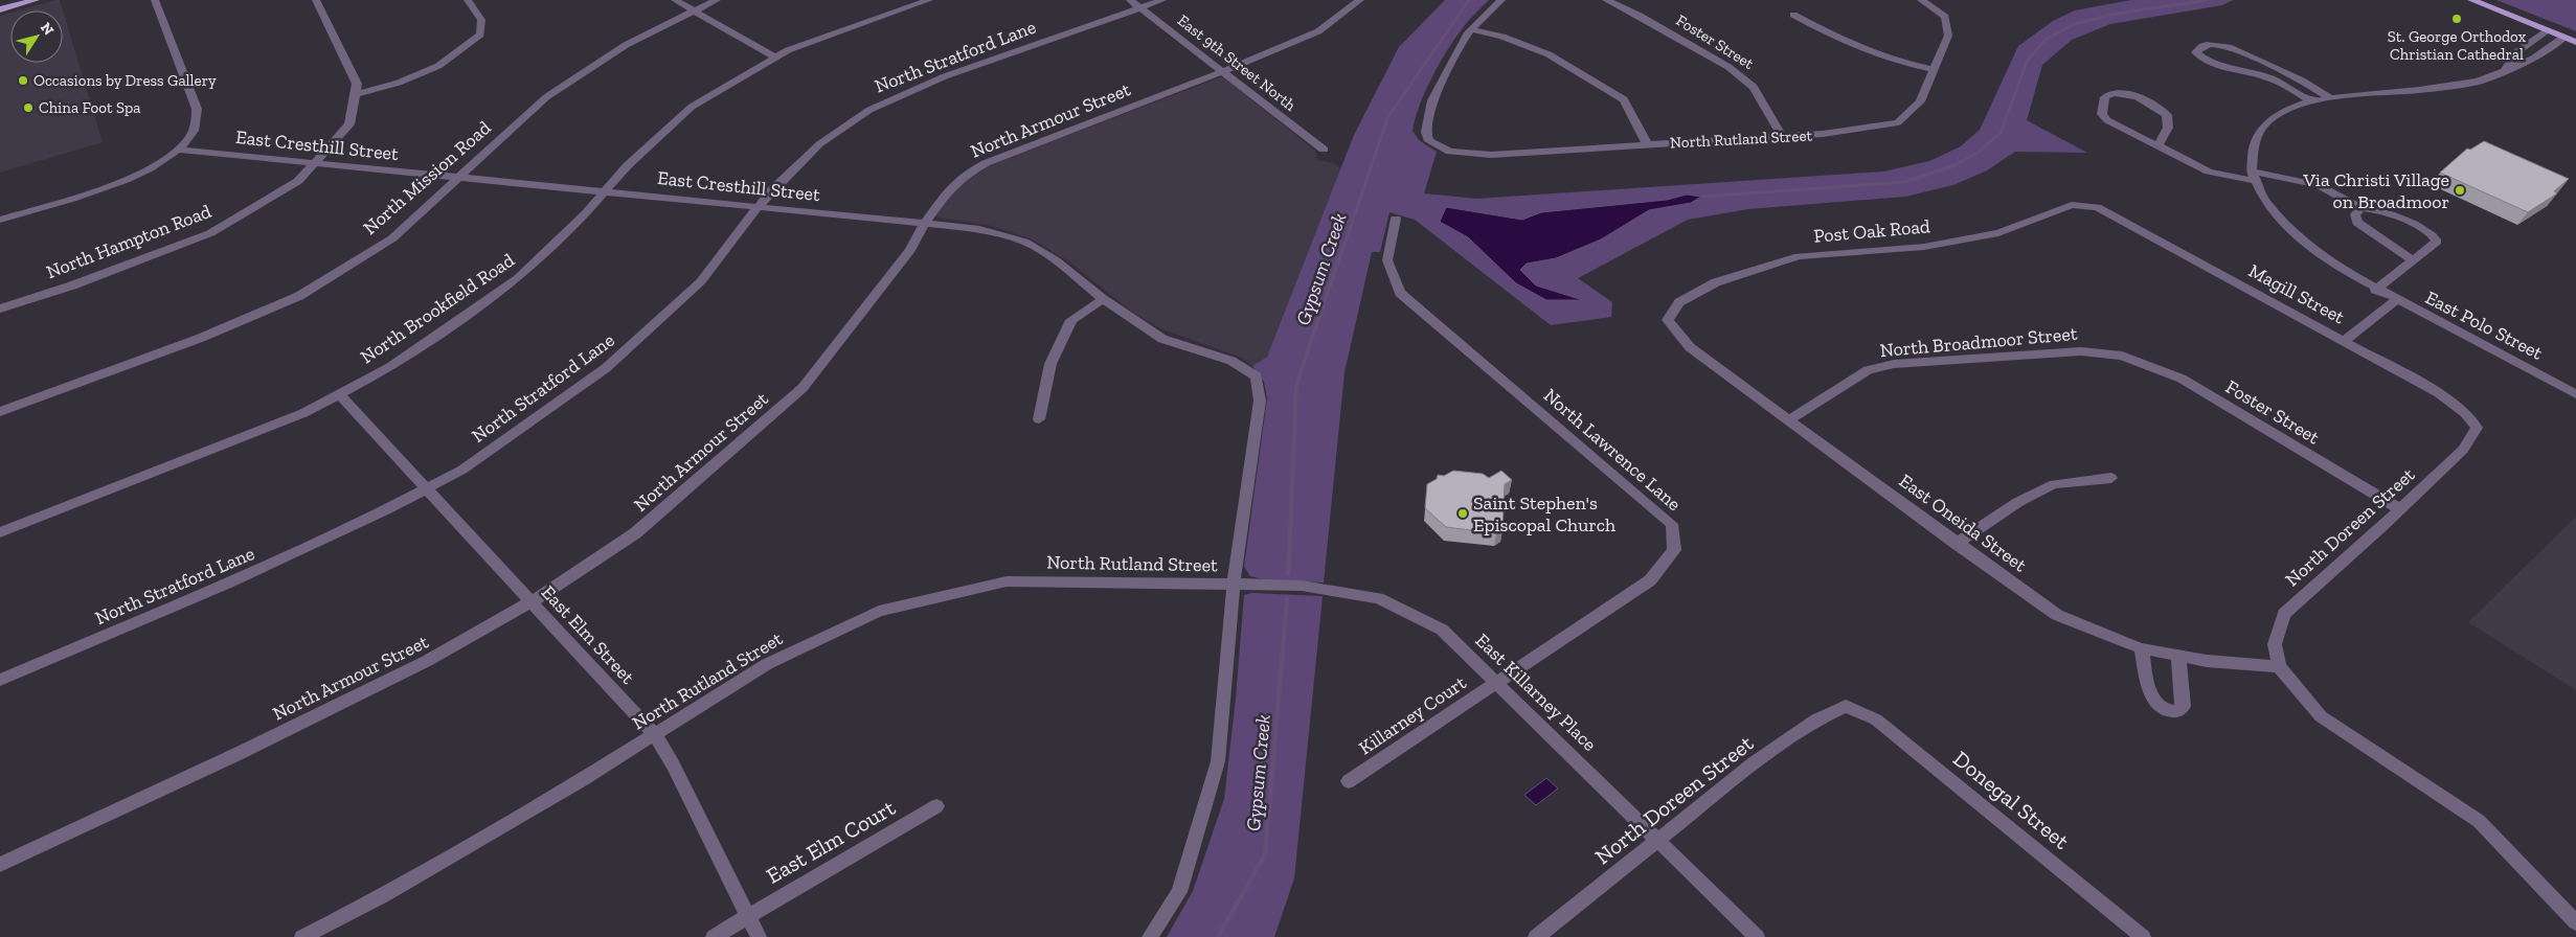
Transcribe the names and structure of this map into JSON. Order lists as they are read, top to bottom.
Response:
{
  "streets": {
    "street": [
      "Foster Street",
      "North Stratford Lane",
      "East 9th Street North",
      "North Armour Street",
      "North Rutland Street",
      "East Cresthill Street",
      "North Mission Road",
      "Post Oak Road",
      "North Hampton Road",
      "Magill Street",
      "North Brookfield Road",
      "East Polo Street",
      "North Broadmoor Street",
      "North Lawrence Lane",
      "East Oneida Street",
      "North Doreen Street",
      "East Elm Street",
      "East Killarney Place",
      "Killarney Court",
      "Donegal Street",
      "East Elm Court"
    ]
  },
  "crossings": [
    ["Foster Street", "North Rutland Street"],
    ["Foster Street", "North Broadmoor Street"],
    ["Foster Street", "North Doreen Street"],
    ["North Stratford Lane", "East 9th Street North"],
    ["North Stratford Lane", "East Cresthill Street"],
    ["North Stratford Lane", "East Elm Street"],
    ["East 9th Street North", "North Armour Street"],
    ["North Armour Street", "East Cresthill Street"],
    ["North Armour Street", "East Elm Street"],
    ["North Rutland Street", "East Cresthill Street"],
    ["North Rutland Street", "East Elm Street"],
    ["North Rutland Street", "East Killarney Place"],
    ["East Cresthill Street", "North Mission Road"],
    ["East Cresthill Street", "North Hampton Road"],
    ["East Cresthill Street", "North Brookfield Road"],
    ["East Cresthill Street", "East Killarney Place"],
    ["Post Oak Road", "Magill Street"],
    ["Post Oak Road", "East Oneida Street"],
    ["Magill Street", "North Doreen Street"],
    ["North Brookfield Road", "East Elm Street"],
    ["North Broadmoor Street", "East Oneida Street"],
    ["North Lawrence Lane", "East Killarney Place"],
    ["North Lawrence Lane", "Killarney Court"],
    ["East Oneida Street", "North Doreen Street"],
    ["North Doreen Street", "East Killarney Place"],
    ["North Doreen Street", "Donegal Street"],
    ["East Elm Street", "East Elm Court"],
    ["East Killarney Place", "Killarney Court"]
  ],
  "water": ["Gypsum Creek"],
  "places": [
    "St. George Orthodox Christian Cathedral",
    "Occasions by Dress Gallery",
    "China Foot Spa",
    "Via Christi Village on Broadmoor",
    "Saint Stephen's Episcopal Church"
  ],
  "north": "top right"
}
